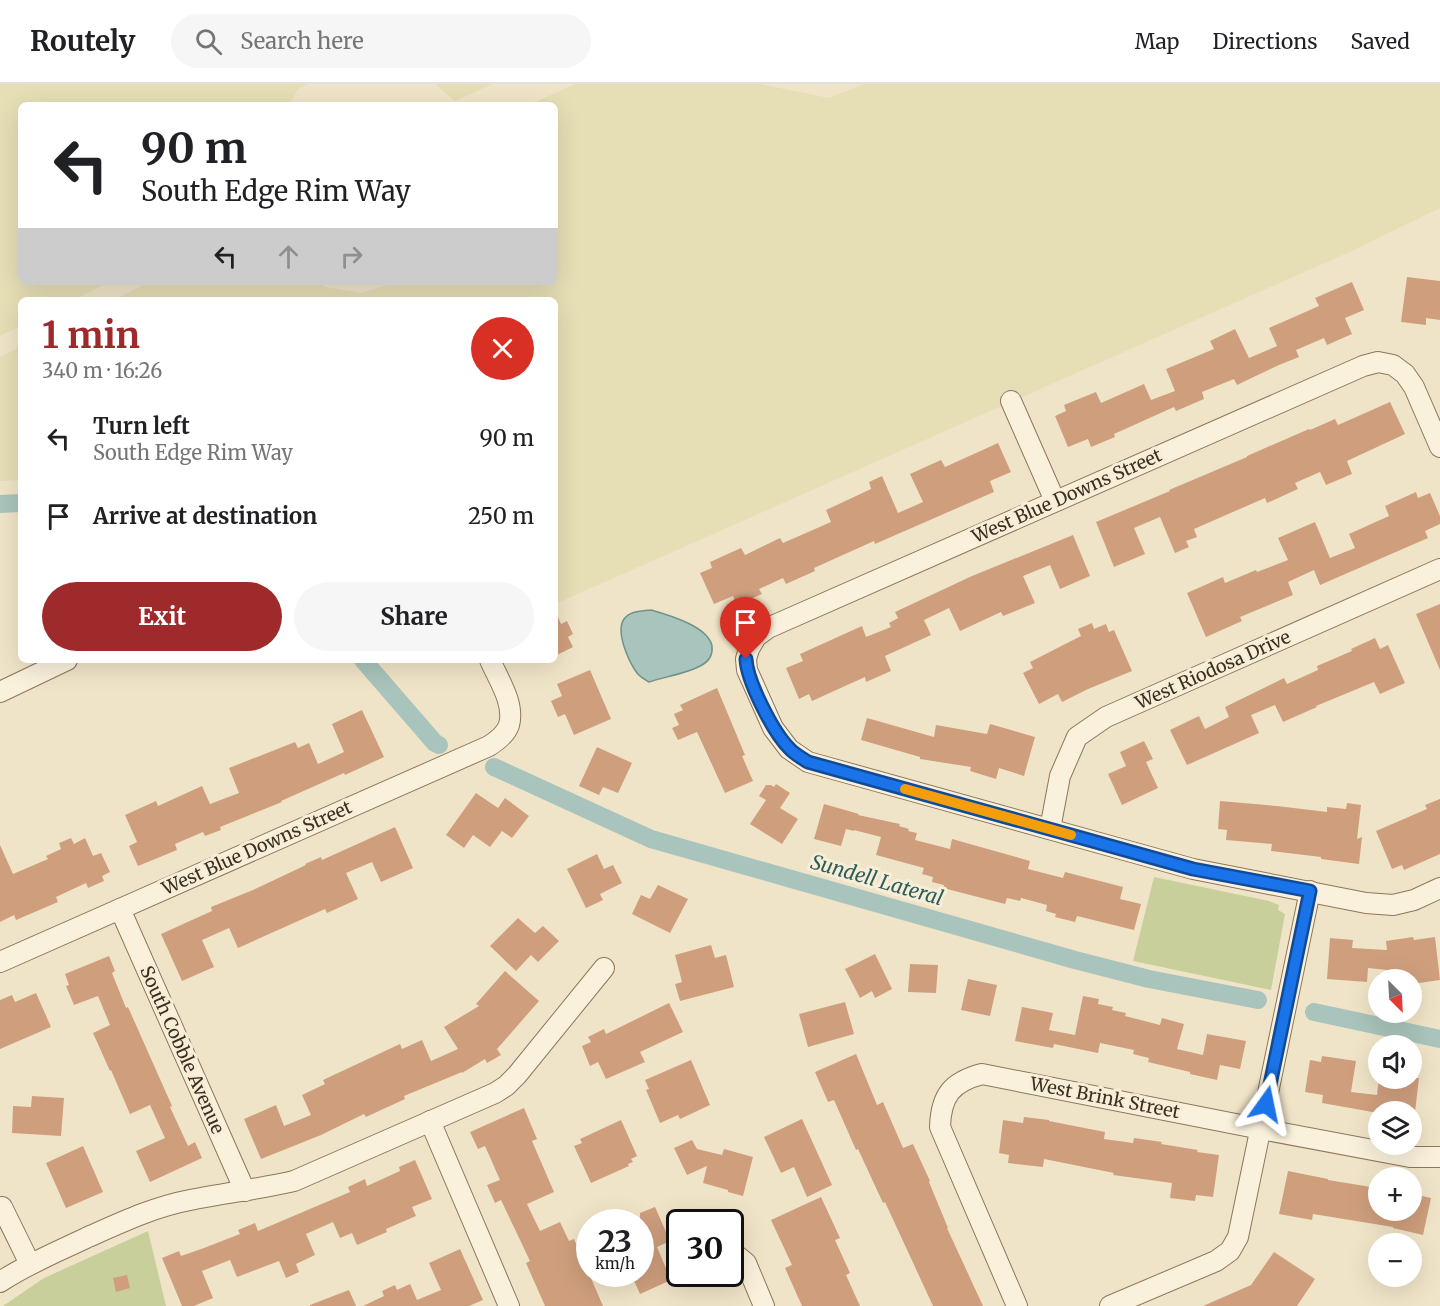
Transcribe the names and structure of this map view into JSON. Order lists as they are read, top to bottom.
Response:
{
  "streets": {
    "street": [
      "West Blue Downs Street",
      "West Riodosa Drive",
      "South Cobble Avenue",
      "West Brink Street"
    ]
  },
  "crossings": [
    ["West Blue Downs Street", "West Riodosa Drive"],
    ["West Blue Downs Street", "South Cobble Avenue"]
  ],
  "water": ["Sundell Lateral"],
  "north": "bottom right",
  "page": {
    "header": "Routely",
    "search": "Search here",
    "nav": ["Map", "Directions", "Saved"],
    "turn": ["90 m", "South Edge Rim Way"],
    "heading": ["1 min", "340 m · 16:26"],
    "list": [
      {
        "name": "Turn left",
        "note": "South Edge Rim Way",
        "value": "90 m"
      },
      {
        "name": "Arrive at destination",
        "value": "250 m"
      }
    ],
    "buttons": ["Exit", "Share"],
    "map_buttons": ["+", "−"],
    "speed": "23 km/h",
    "limit": "30"
  }
}
